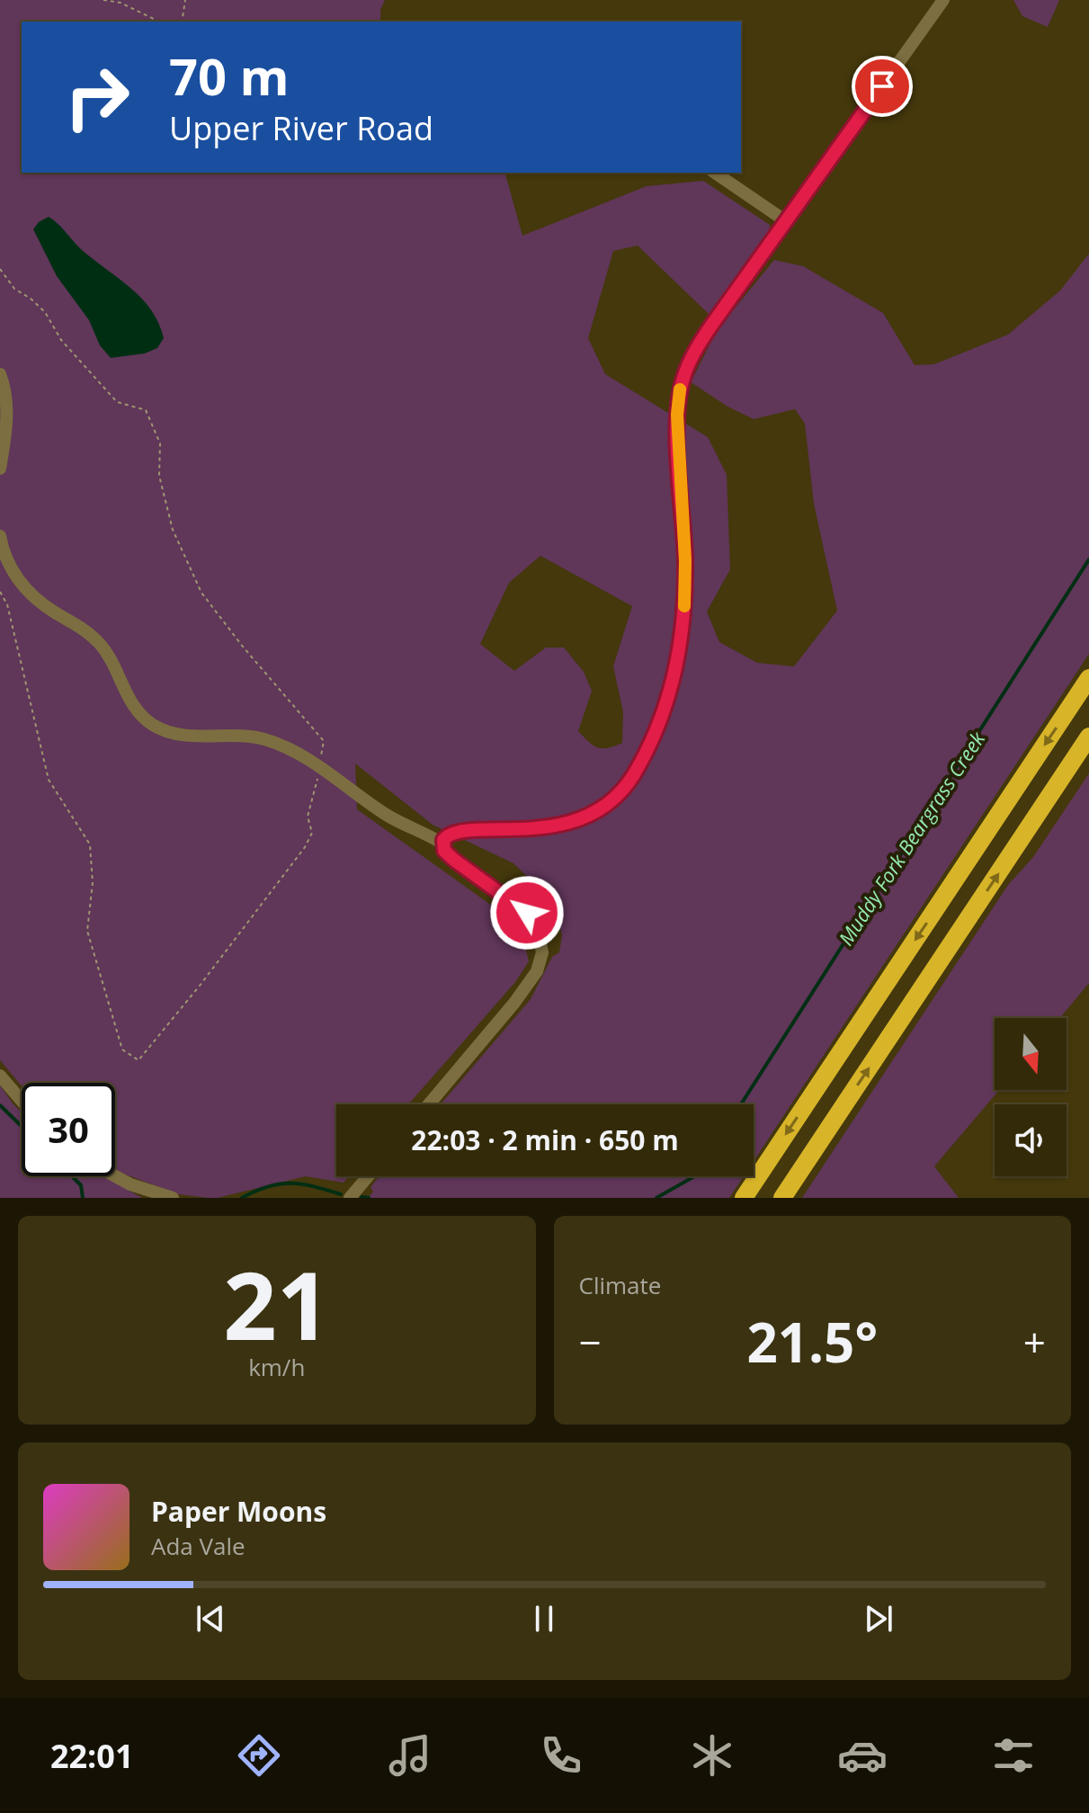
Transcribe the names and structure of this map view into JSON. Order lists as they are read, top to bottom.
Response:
{
  "water": ["Muddy Fork Beargrass Creek"],
  "north": "bottom",
  "page": {
    "turn": ["70 m", "Upper River Road"],
    "limit": "30",
    "trip": "22:03 · 2 min · 650 m",
    "tile": [
      ["21", "km/h"],
      "Climate"
    ],
    "heat": ["−", "21.5°", "+"],
    "song": ["Paper Moons", "Ada Vale"],
    "tabs": "22:01"
  }
}
